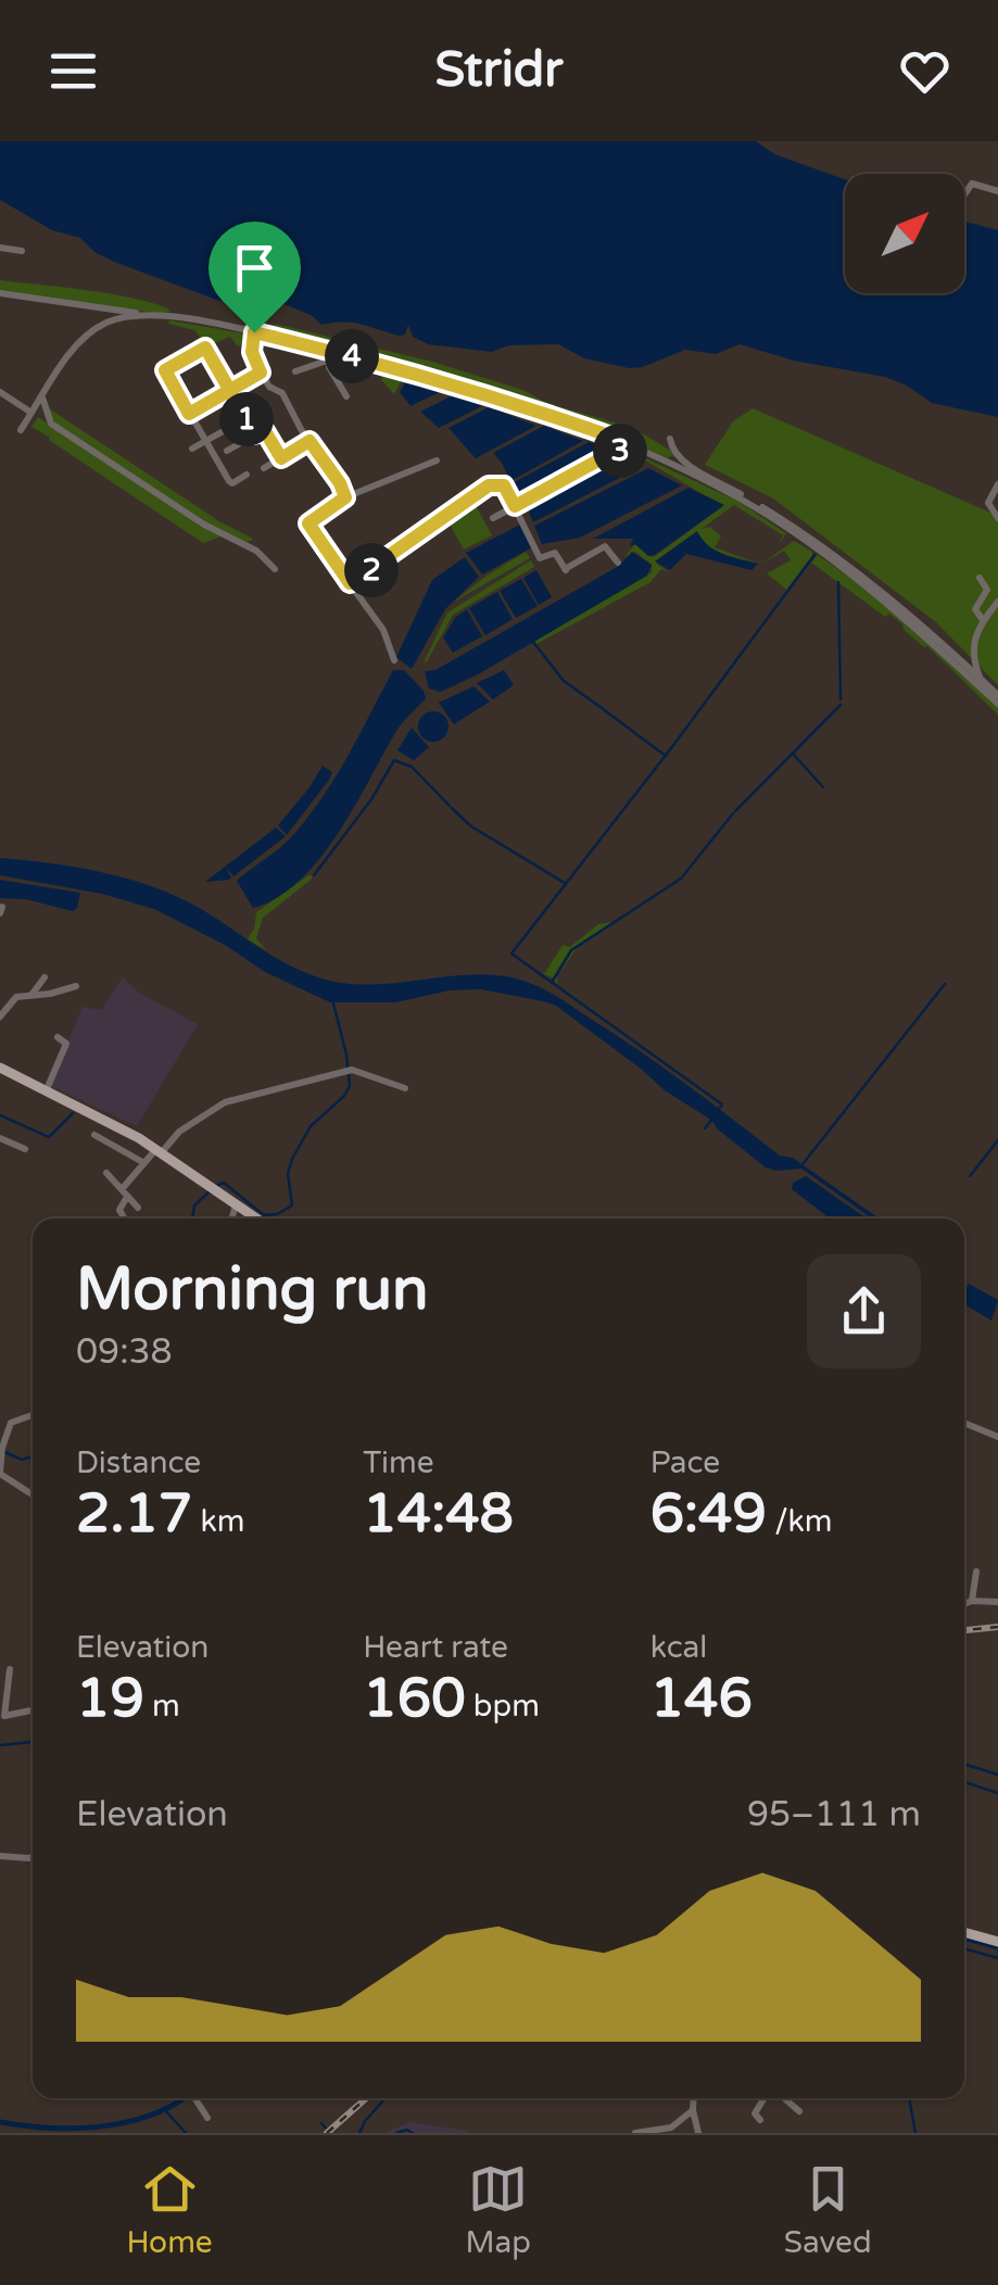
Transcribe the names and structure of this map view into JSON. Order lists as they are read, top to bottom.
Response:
{
  "north": "top right",
  "page": {
    "header": "Stridr",
    "pins": [
      "4",
      "1",
      "3",
      "2"
    ],
    "heading": ["Morning run", "09:38"],
    "stats": [
      ["Distance", "2.17 km"],
      ["Time", "14:48"],
      ["Pace", "6:49 /km"],
      ["Elevation", "19 m"],
      ["Heart rate", "160 bpm"],
      ["kcal", "146"]
    ],
    "chart": ["Elevation", "95–111 m"],
    "tabs": ["Home", "Map", "Saved"]
  }
}
